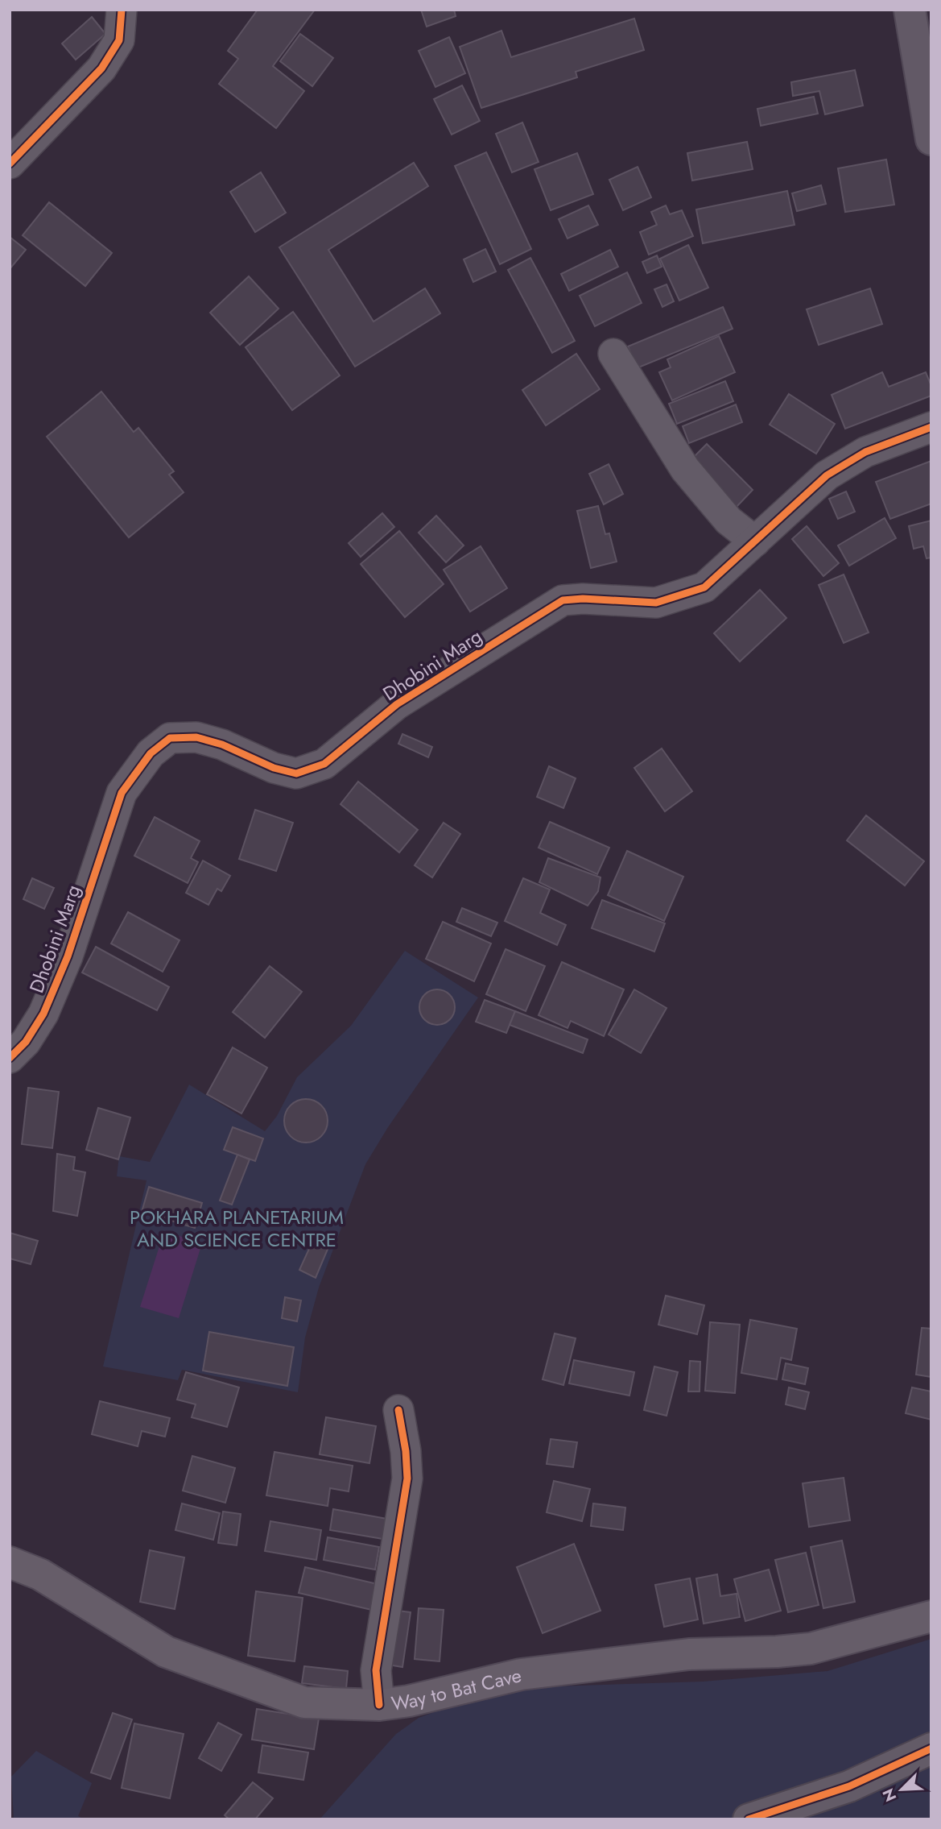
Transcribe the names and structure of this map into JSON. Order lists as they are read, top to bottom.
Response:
{
  "streets": {
    "main road": ["Way to Bat Cave"],
    "street": ["Dhobini Marg"]
  },
  "parks": ["POKHARA PLANETARIUM AND SCIENCE CENTRE"],
  "north": "bottom left"
}
